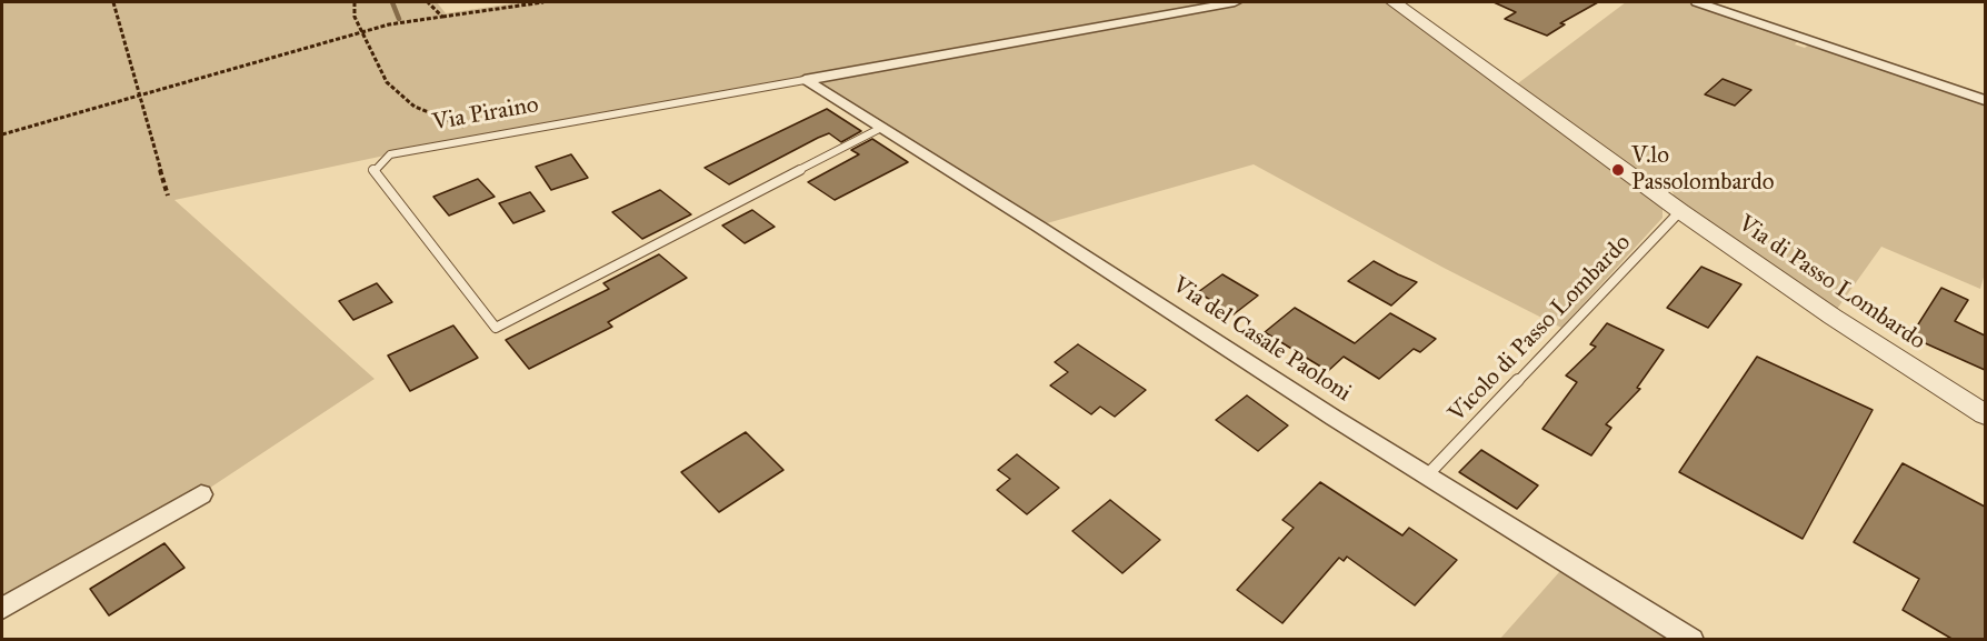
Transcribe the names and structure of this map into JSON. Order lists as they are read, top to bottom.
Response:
{
  "streets": {
    "street": ["Via Piraino", "Via di Passo Lombardo", "Via del Casale Paoloni"],
    "lane": ["Vicolo di Passo Lombardo"]
  },
  "crossings": [
    ["Via Piraino", "Via del Casale Paoloni"],
    ["Via di Passo Lombardo", "Vicolo di Passo Lombardo"],
    ["Vicolo di Passo Lombardo", "Via del Casale Paoloni"]
  ],
  "places": ["V.lo Passolombardo"]
}
